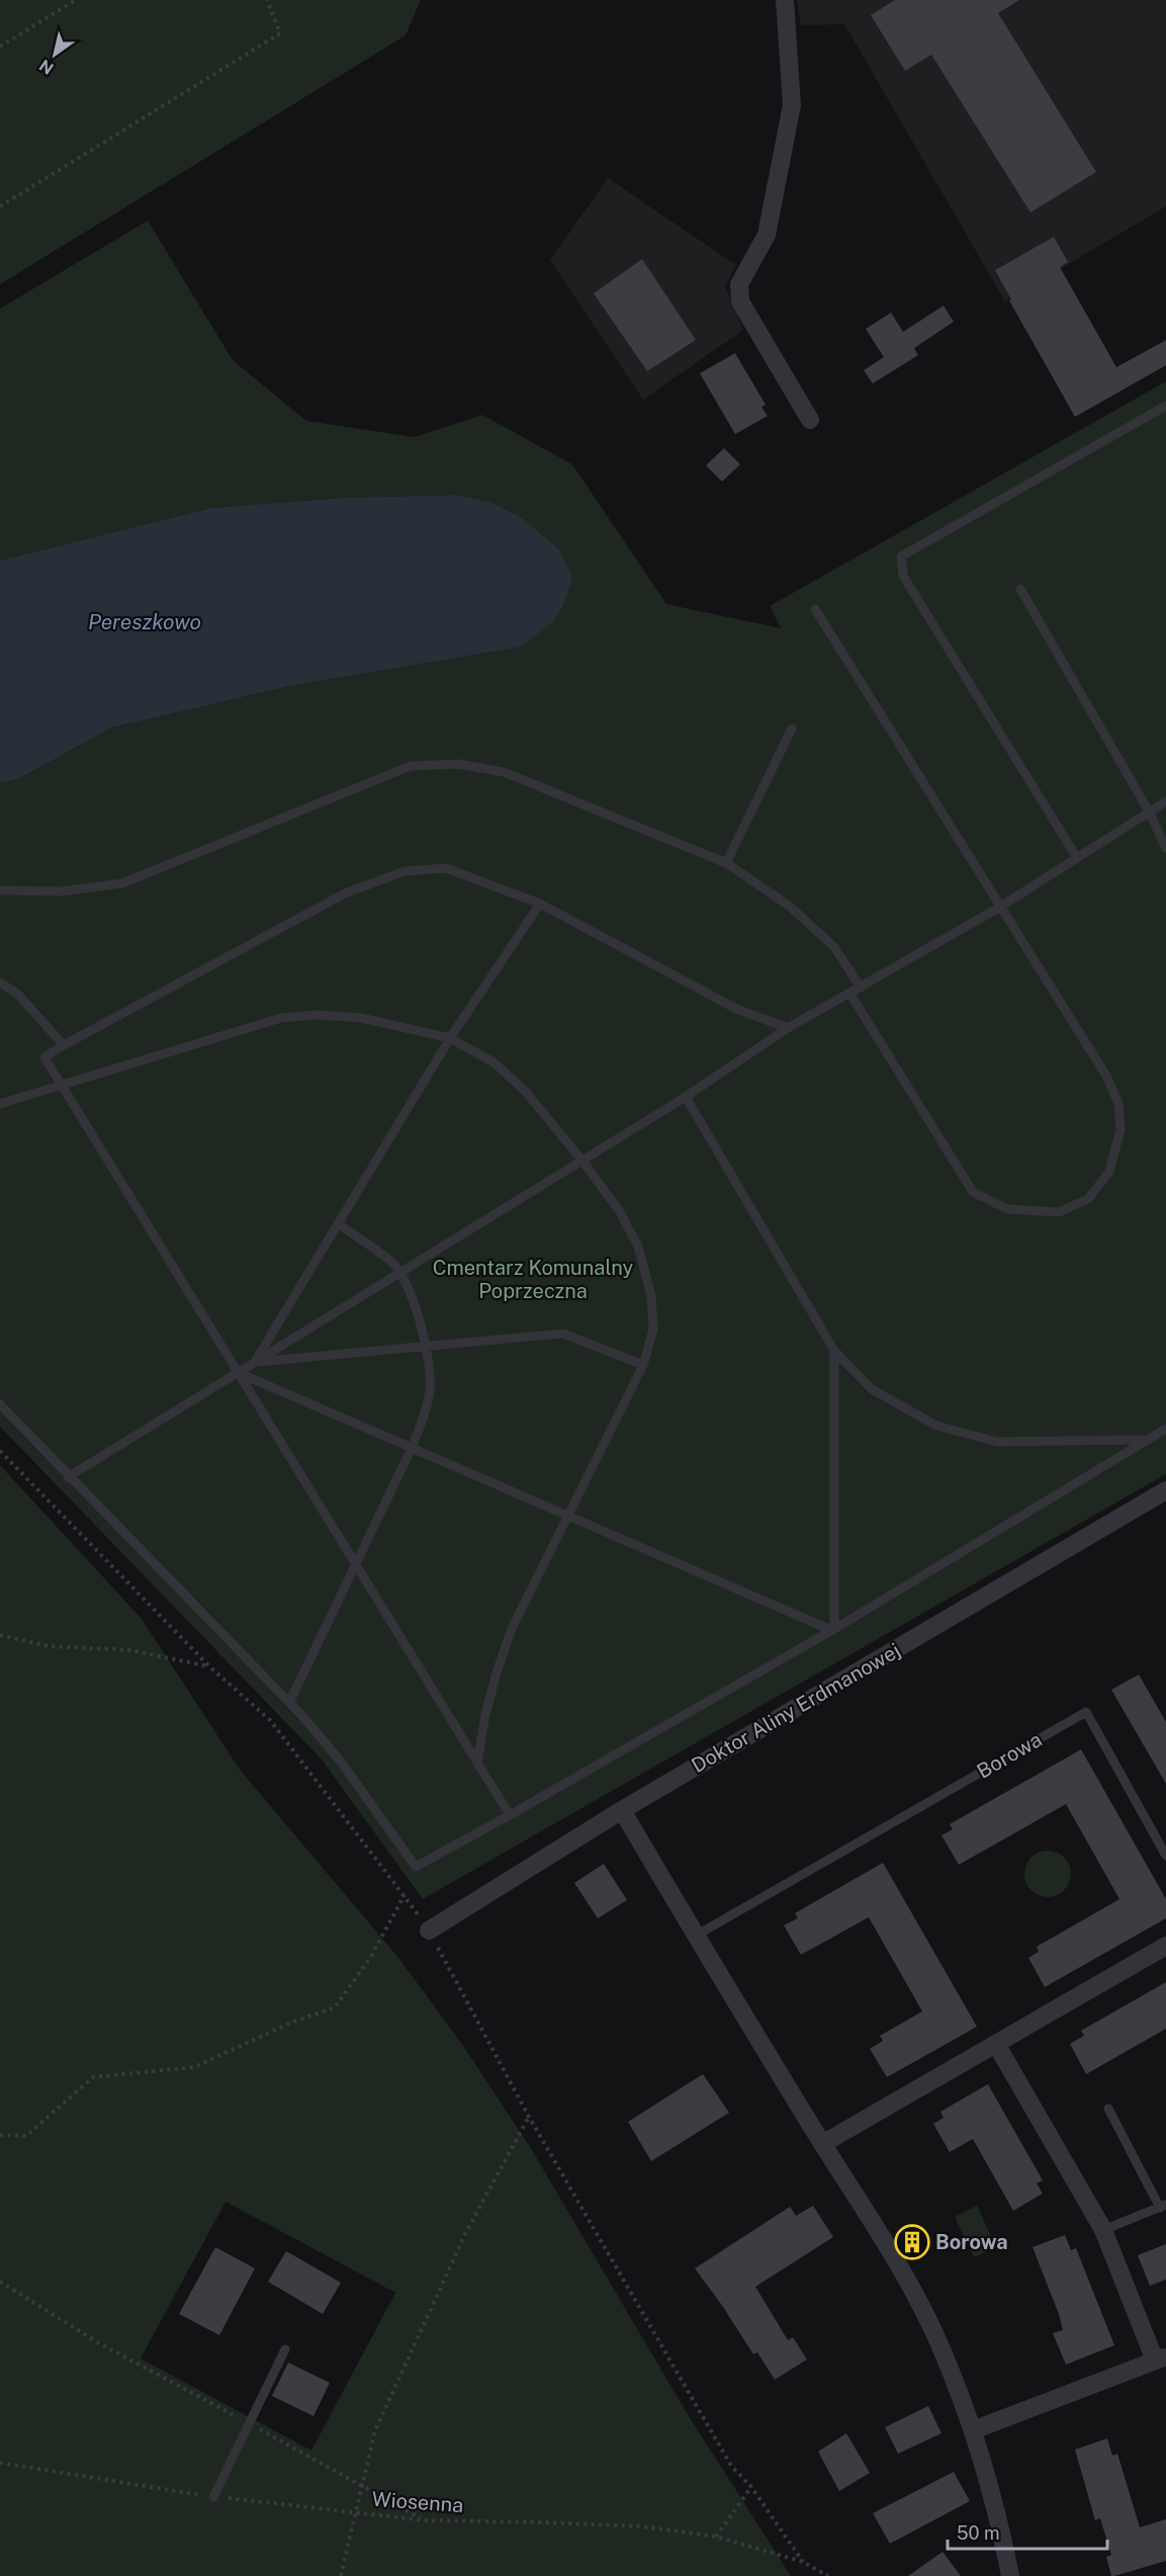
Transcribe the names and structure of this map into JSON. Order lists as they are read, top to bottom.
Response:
{
  "streets": {
    "street": ["Doktor Aliny Erdmanowej"],
    "lane": ["Borowa"],
    "path": ["Wiosenna"]
  },
  "water": ["Pereszkowo"],
  "parks": ["Cmentarz Komunalny Poprzeczna"],
  "places": {
    "building": ["Borowa"]
  },
  "scale_bar": "50 m",
  "north": "bottom left"
}
